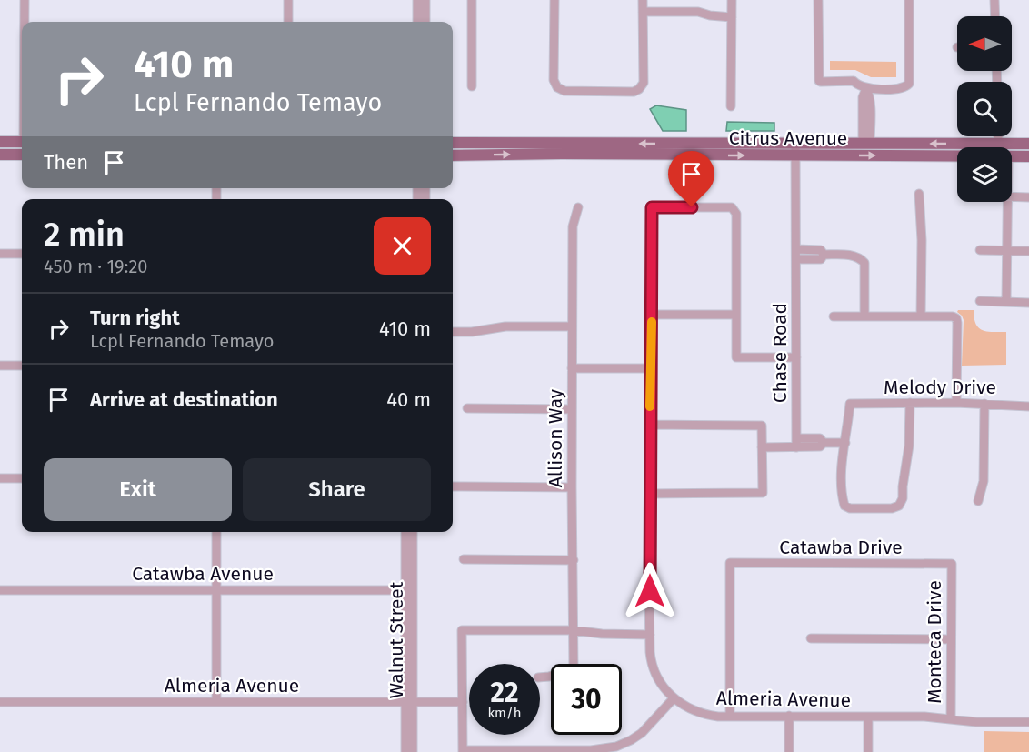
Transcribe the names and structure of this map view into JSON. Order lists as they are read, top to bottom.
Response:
{
  "streets": {
    "main road": ["Citrus Avenue"],
    "street": [
      "Chase Road",
      "Melody Drive",
      "Allison Way",
      "Catawba Drive",
      "Catawba Avenue",
      "Walnut Street",
      "Monteca Drive",
      "Almeria Avenue"
    ]
  },
  "crossings": [
    ["Citrus Avenue", "Chase Road"],
    ["Catawba Drive", "Monteca Drive"],
    ["Catawba Drive", "Almeria Avenue"],
    ["Catawba Avenue", "Walnut Street"],
    ["Walnut Street", "Almeria Avenue"],
    ["Monteca Drive", "Almeria Avenue"]
  ],
  "north": "left",
  "page": {
    "turn": ["410 m", "Lcpl Fernando Temayo"],
    "then": "Then",
    "heading": ["2 min", "450 m · 19:20"],
    "list": [
      {
        "name": "Turn right",
        "note": "Lcpl Fernando Temayo",
        "value": "410 m"
      },
      {
        "name": "Arrive at destination",
        "value": "40 m"
      }
    ],
    "buttons": ["Exit", "Share"],
    "speed": "22 km/h",
    "limit": "30"
  }
}
